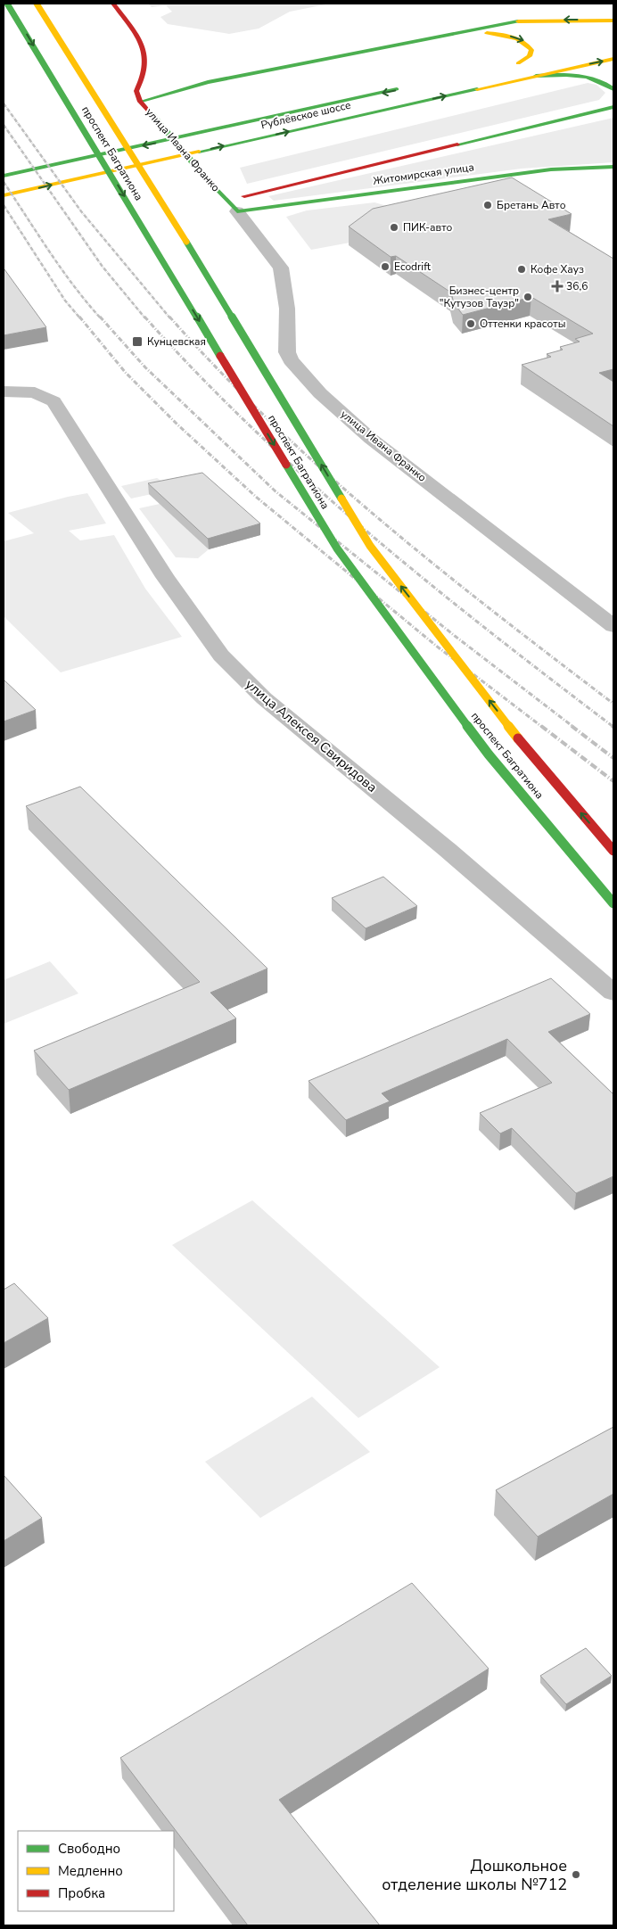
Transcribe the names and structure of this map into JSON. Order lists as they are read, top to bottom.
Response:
{
  "streets": {
    "main road": [
      "Рублёвское шоссе",
      "улица Ивана Франко",
      "проспект Багратиона",
      "Житомирская улица"
    ],
    "street": ["улица Алексея Свиридова"]
  },
  "crossings": [
    ["улица Ивана Франко", "Житомирская улица"]
  ],
  "places": {
    "other": [
      "Бретань Авто",
      "ПИК-авто",
      "Ecodrift",
      "Кофе Хауз",
      "Бизнес-центр \"Кутузов Тауэр\"",
      "Оттенки красоты",
      "Дошкольное отделение школы №712"
    ],
    "health": ["36,6"],
    "transit": ["Кунцевская"]
  },
  "legend": ["Свободно", "Медленно", "Пробка"]
}
